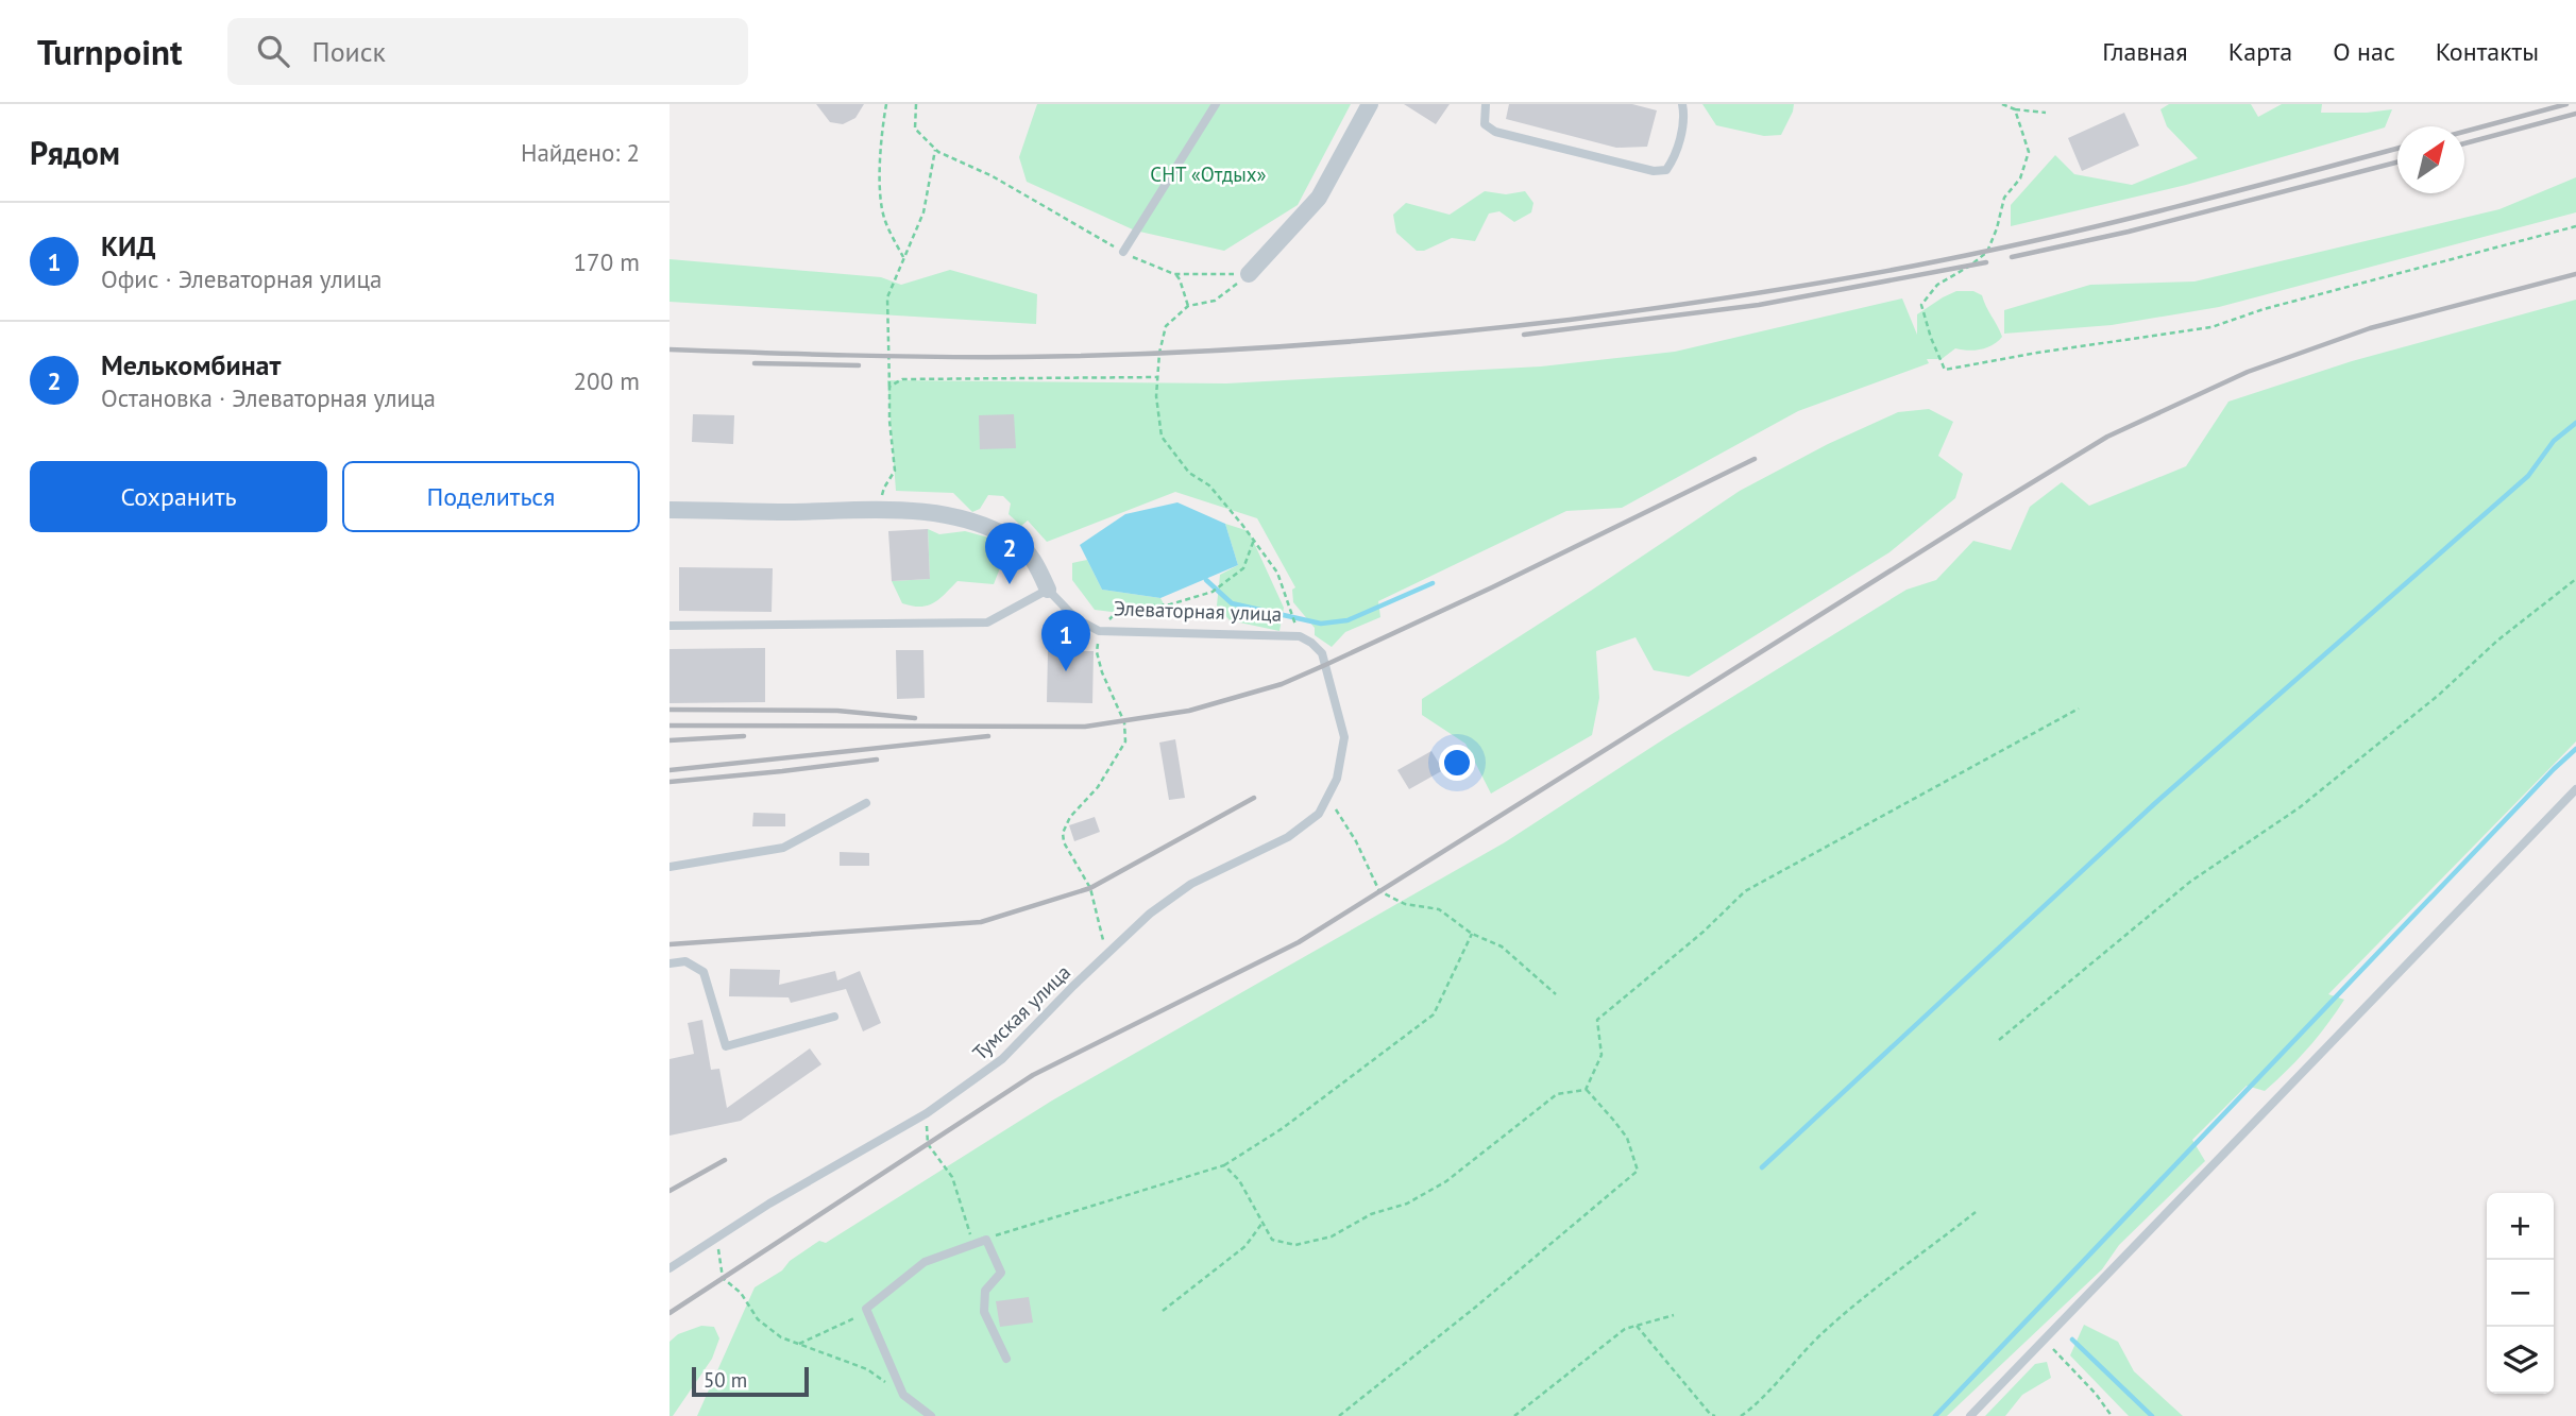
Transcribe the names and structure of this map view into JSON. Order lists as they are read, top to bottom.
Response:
{
  "streets": {
    "street": ["Элеваторная улица"],
    "lane": ["Тумская улица"]
  },
  "crossings": [
    ["Элеваторная улица", "Тумская улица"]
  ],
  "parks": ["СНТ «Отдых»"],
  "scale_bar": "50 m",
  "north": "top right",
  "page": {
    "header": "Turnpoint",
    "search": "Поиск",
    "nav": [
      "Главная",
      "Карта",
      "О нас",
      "Контакты"
    ],
    "heading": ["Рядом", "Найдено: 2"],
    "list": [
      {
        "mark": "1",
        "name": "КИД",
        "note": "Офис · Элеваторная улица",
        "value": "170 m"
      },
      {
        "mark": "2",
        "name": "Мелькомбинат",
        "note": "Остановка · Элеваторная улица",
        "value": "200 m"
      }
    ],
    "buttons": ["Сохранить", "Поделиться"],
    "pins": ["2", "1"],
    "map_buttons": ["+", "−"],
    "scale": "50 m"
  }
}
